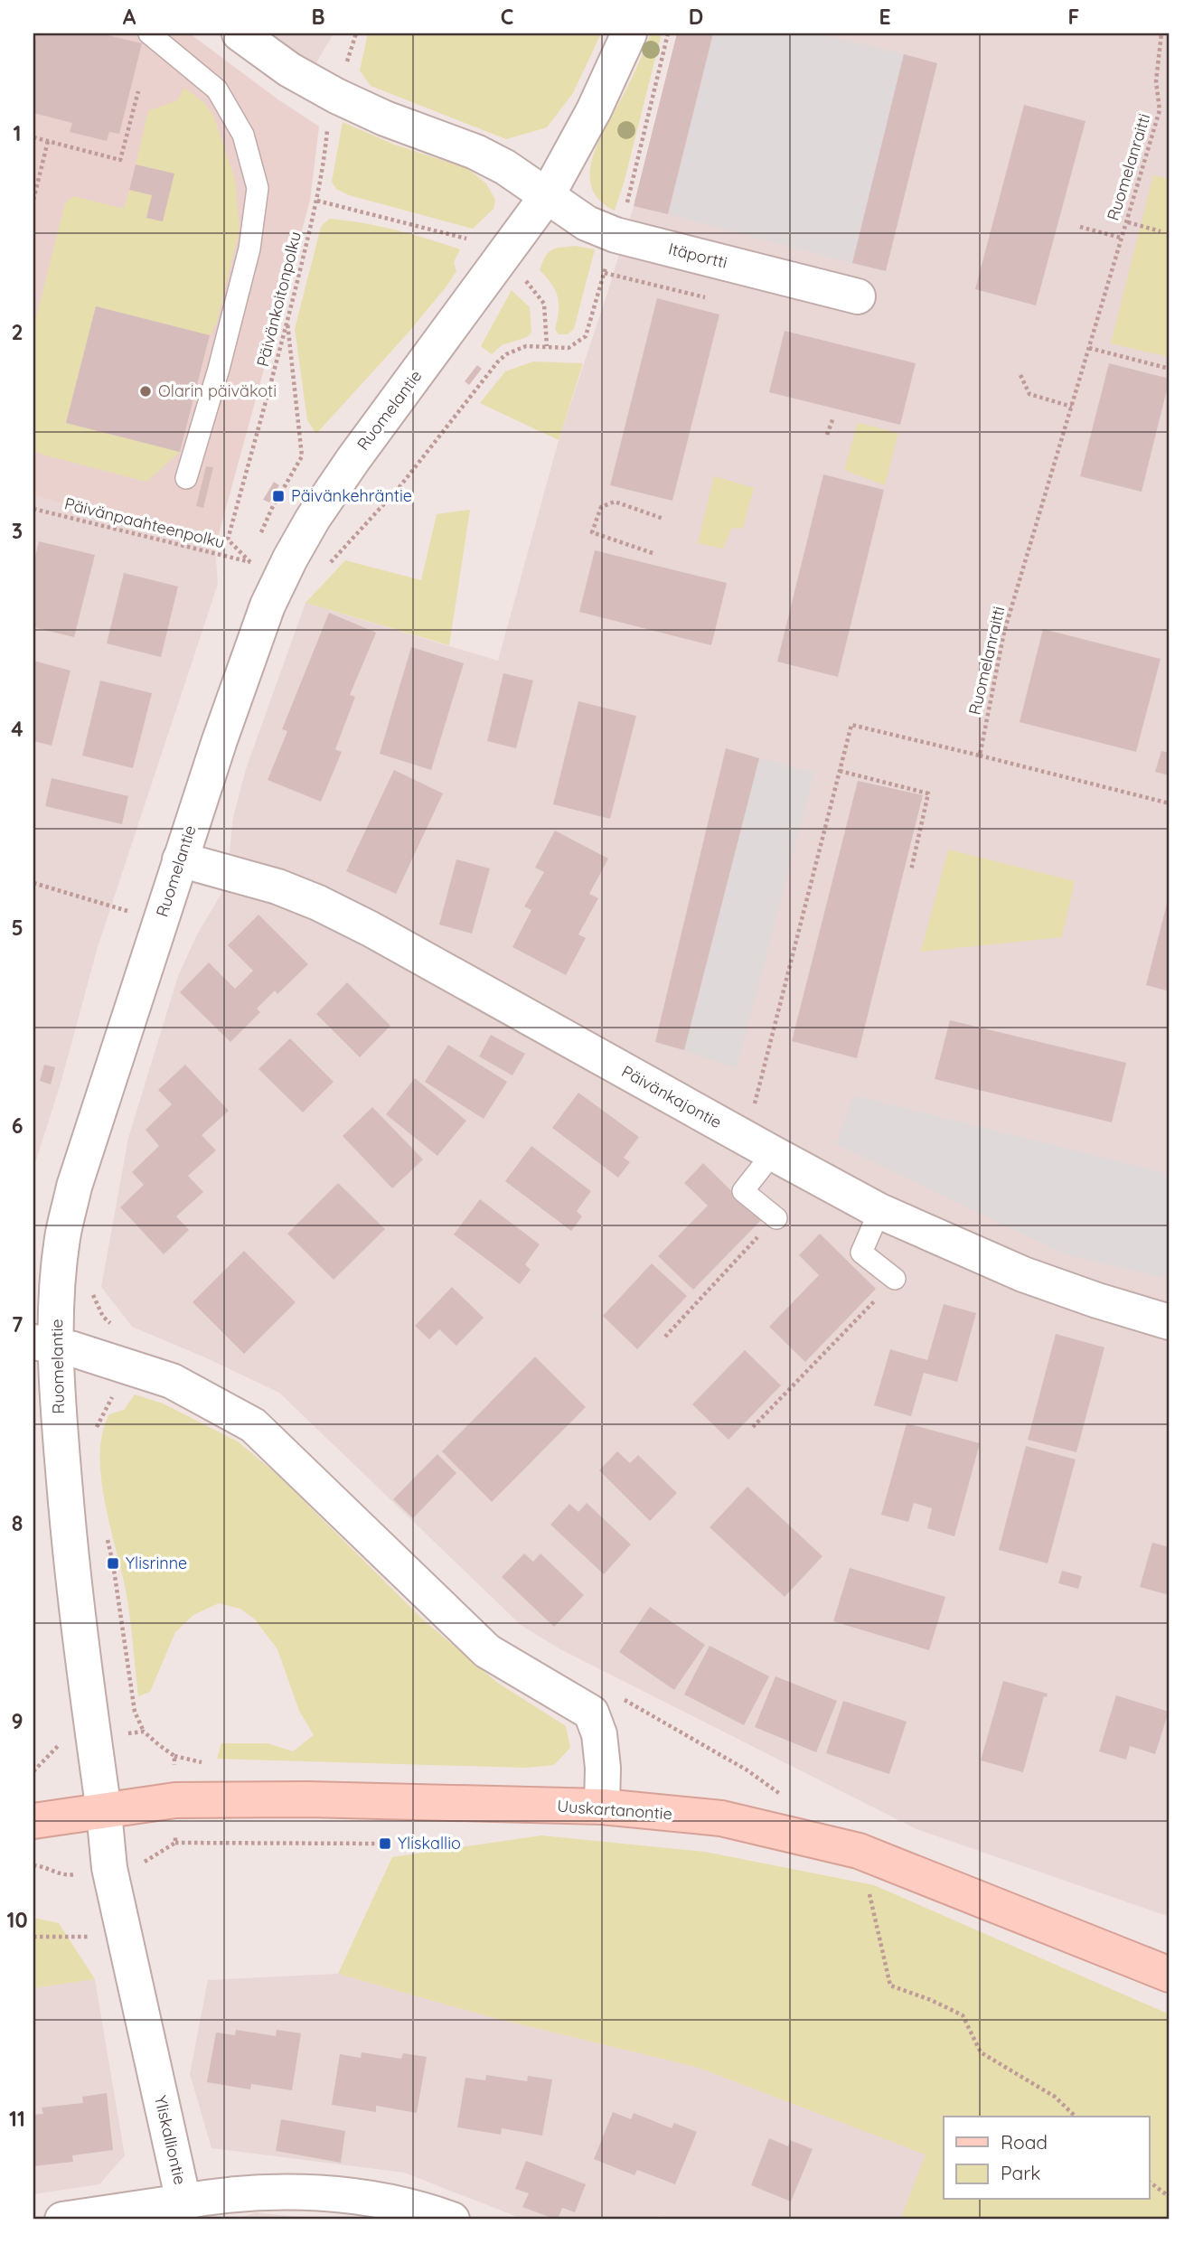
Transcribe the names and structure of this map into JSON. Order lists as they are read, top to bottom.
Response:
{
  "streets": {
    "main road": ["Uuskartanontie"],
    "street": [
      "Itäportti",
      "Ruomelantie",
      "Päivänkajontie",
      "Yliskalliontie"
    ],
    "path": ["Ruomelanraitti", "Päivänkoitonpolku", "Päivänpaahteenpolku"]
  },
  "crossings": [
    ["Itäportti", "Ruomelantie"],
    ["Päivänkoitonpolku", "Päivänpaahteenpolku"],
    ["Ruomelantie", "Päivänkajontie"],
    ["Ruomelantie", "Uuskartanontie"],
    ["Ruomelantie", "Yliskalliontie"],
    ["Uuskartanontie", "Yliskalliontie"]
  ],
  "places": {
    "other": ["Olarin päiväkoti"],
    "transit": ["Päivänkehräntie", "Ylisrinne", "Yliskallio"]
  },
  "legend": ["Road", "Park"],
  "grid": {
    "columns": [
      "A",
      "B",
      "C",
      "D",
      "E",
      "F"
    ],
    "rows": [
      "1",
      "2",
      "3",
      "4",
      "5",
      "6",
      "7",
      "8",
      "9",
      "10",
      "11"
    ]
  }
}
